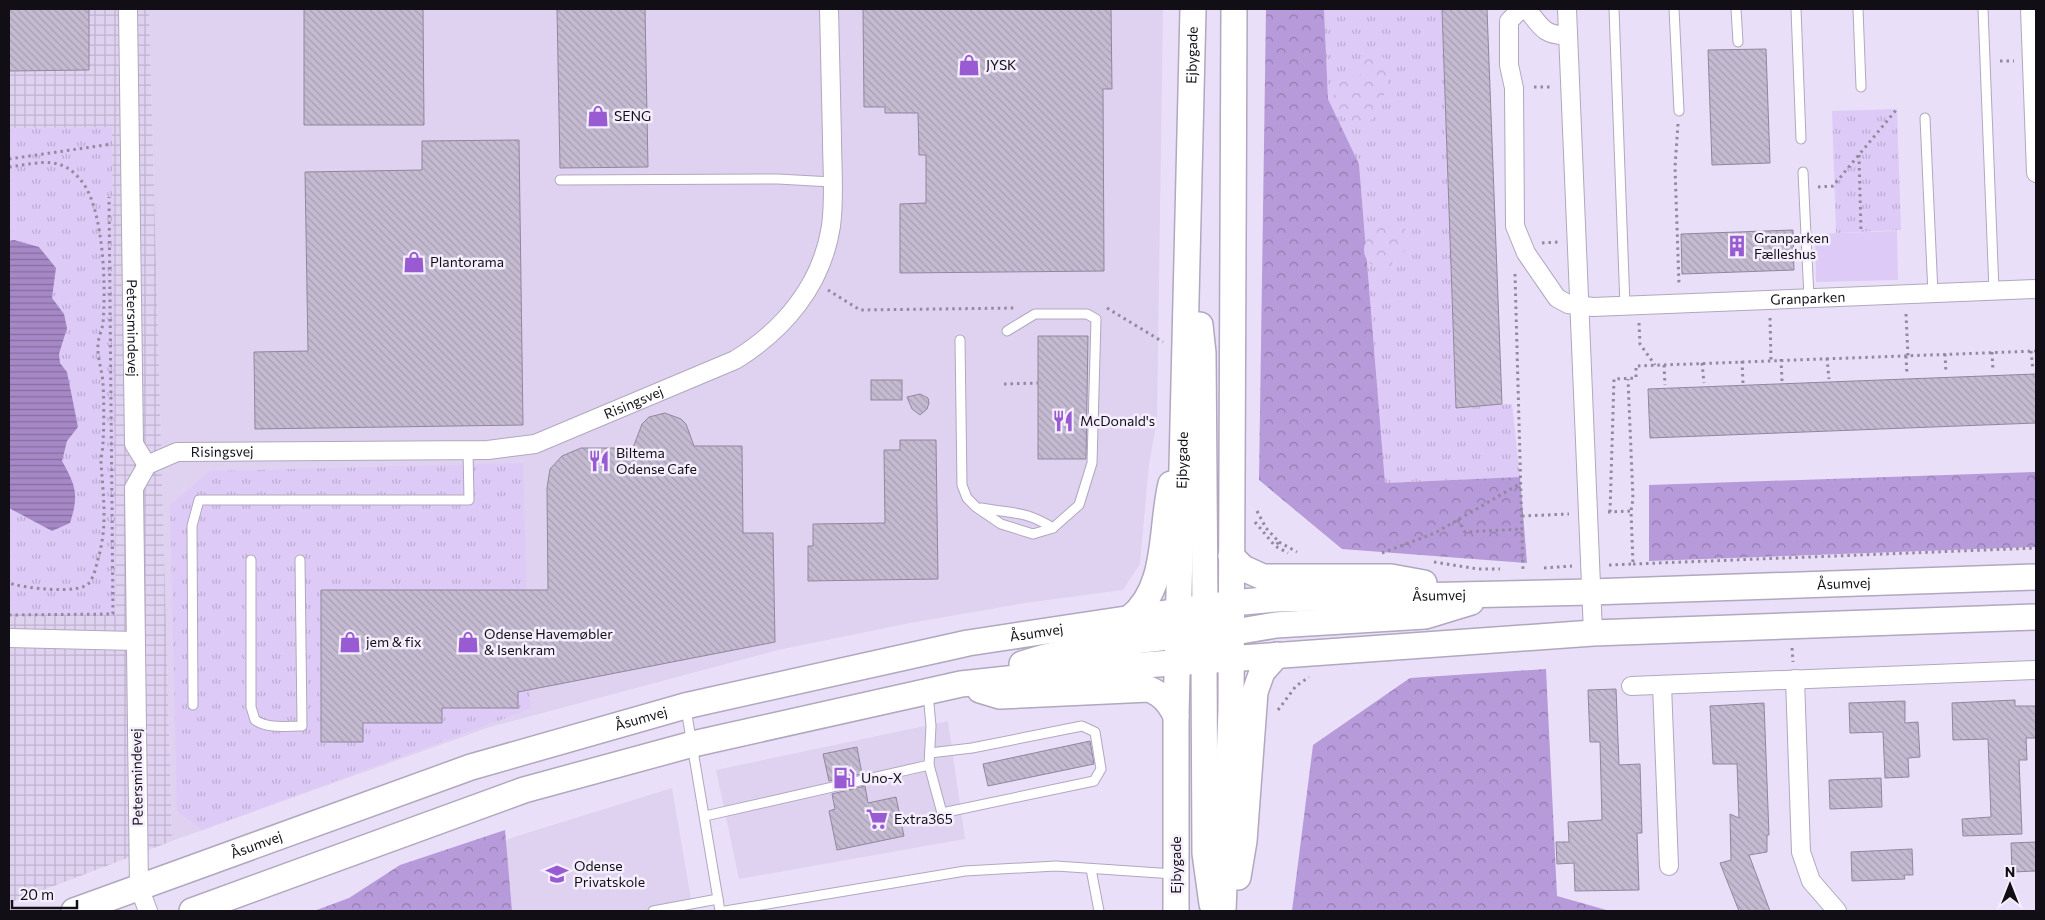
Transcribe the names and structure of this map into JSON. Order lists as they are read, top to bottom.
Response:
{
  "streets": {
    "street": [
      "Ejbygade",
      "Granparken",
      "Petersmindevej",
      "Risingsvej",
      "Åsumvej"
    ]
  },
  "crossings": [
    ["Ejbygade", "Åsumvej"],
    ["Petersmindevej", "Risingsvej"],
    ["Petersmindevej", "Åsumvej"]
  ],
  "places": {
    "shop": [
      "JYSK",
      "SENG",
      "Plantorama",
      "jem & fix",
      "Odense Havemøbler & Isenkram"
    ],
    "building": ["Granparken Fælleshus"],
    "restaurant": ["McDonald's", "Biltema Odense Cafe"],
    "fuel station": ["Uno-X"],
    "supermarket": ["Extra365"],
    "school or university": ["Odense Privatskole"]
  },
  "scale_bar": "20 m",
  "north": "top"
}
